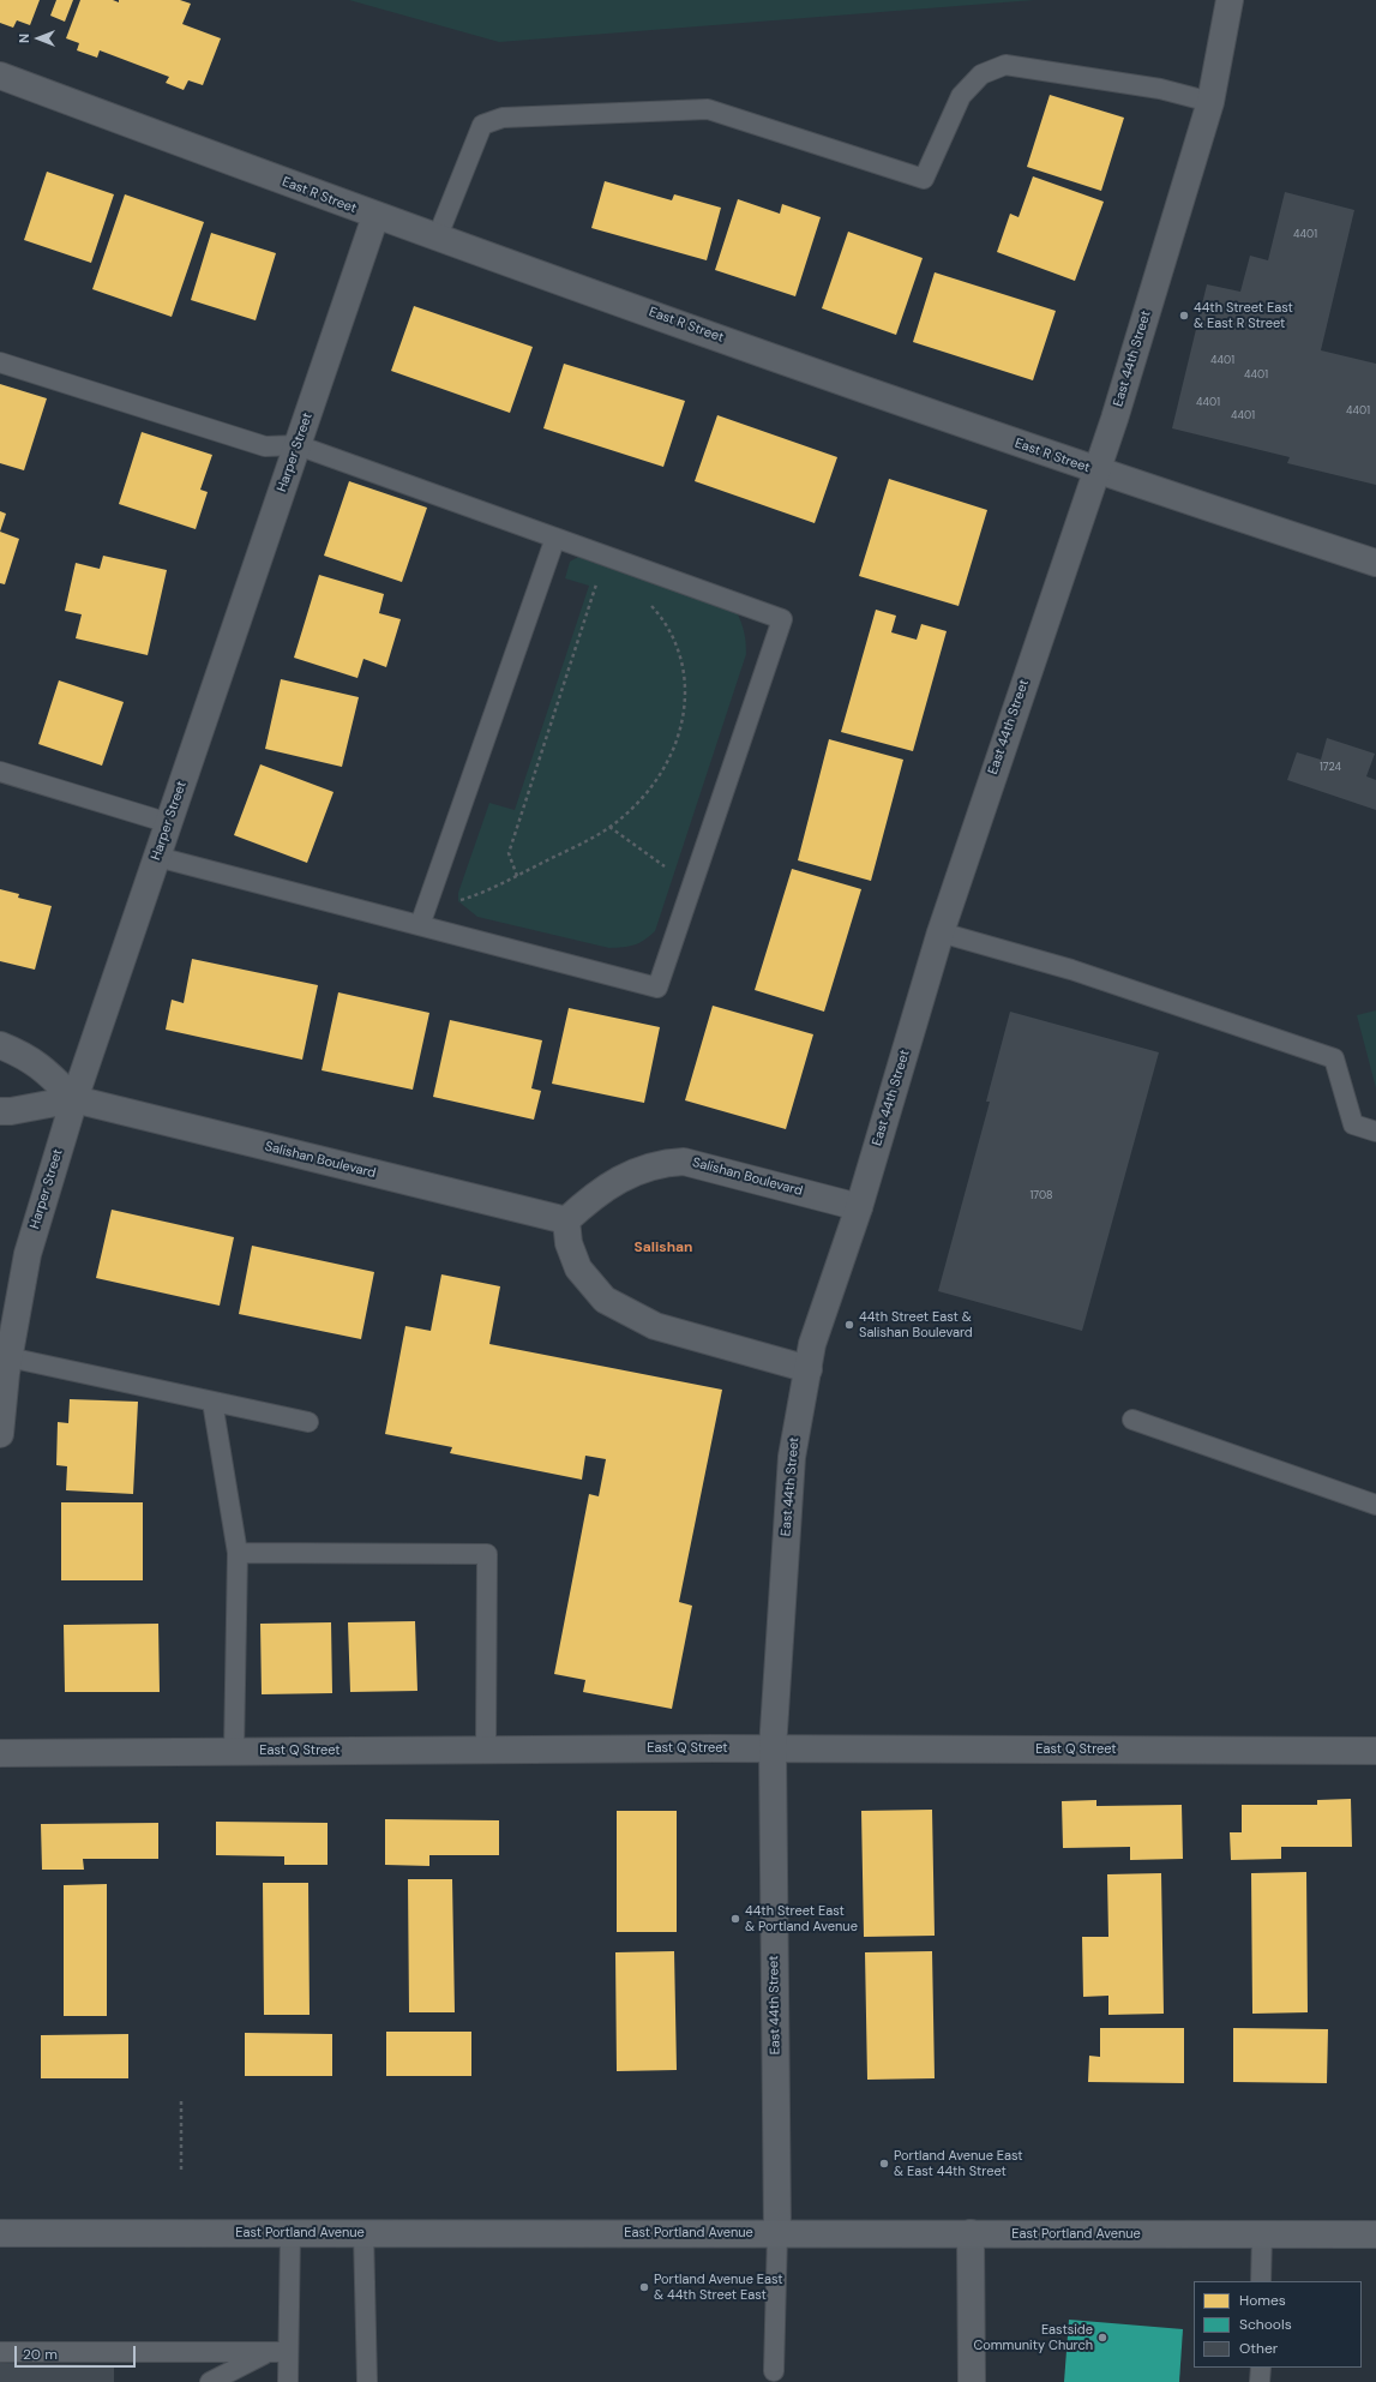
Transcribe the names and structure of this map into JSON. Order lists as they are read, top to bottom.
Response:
{
  "streets": {
    "main road": ["East Portland Avenue"],
    "street": [
      "East R Street",
      "East 44th Street",
      "Harper Street",
      "Salishan Boulevard",
      "East Q Street"
    ]
  },
  "crossings": [
    ["East R Street", "East 44th Street"],
    ["East R Street", "Harper Street"],
    ["East 44th Street", "Salishan Boulevard"],
    ["East 44th Street", "East Q Street"],
    ["East 44th Street", "East Portland Avenue"],
    ["Harper Street", "Salishan Boulevard"]
  ],
  "districts": ["Salishan"],
  "places": [
    "44th Street East & East R Street",
    "44th Street East & Salishan Boulevard",
    "44th Street East & Portland Avenue",
    "Portland Avenue East & East 44th Street",
    "Portland Avenue East & 44th Street East",
    "Eastside Community Church"
  ],
  "house_numbers": [
    "4401",
    "4401",
    "4401",
    "4401",
    "4401",
    "4401",
    "1724",
    "1708"
  ],
  "legend": ["Homes", "Schools", "Other"],
  "scale_bar": "20 m",
  "north": "left"
}
